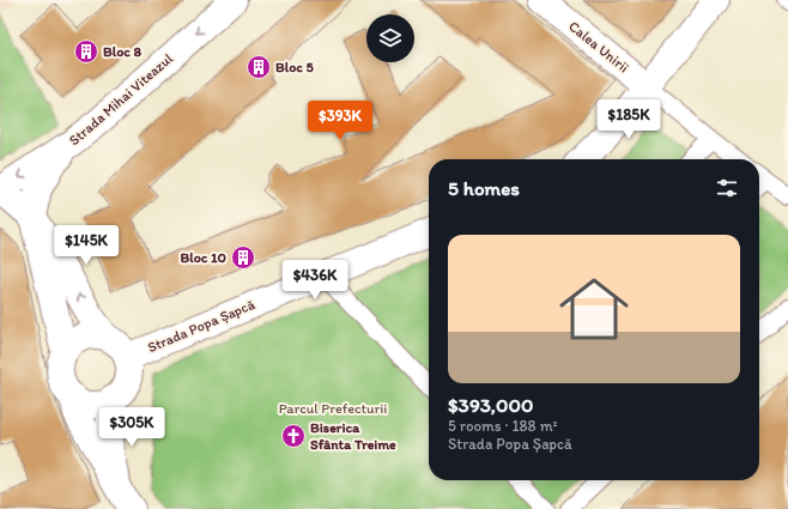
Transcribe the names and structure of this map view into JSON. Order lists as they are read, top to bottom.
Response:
{
  "streets": {
    "street": ["Calea Unirii", "Strada Mihai Viteazul", "Strada Popa Șapcă"]
  },
  "one_way": ["Strada Mihai Viteazul"],
  "parks": ["Parcul Prefecturii"],
  "places": {
    "building": ["Bloc 8", "Bloc 5", "Bloc 10"],
    "church": ["Biserica Sfânta Treime"]
  },
  "page": {
    "price": [
      "$185K",
      "$393K",
      "$145K",
      "$436K",
      "$305K"
    ],
    "heading": "5 homes",
    "list": [
      {
        "name": "$393,000",
        "note": "5 rooms · 188 m² · Strada Popa Șapcă"
      }
    ]
  }
}
